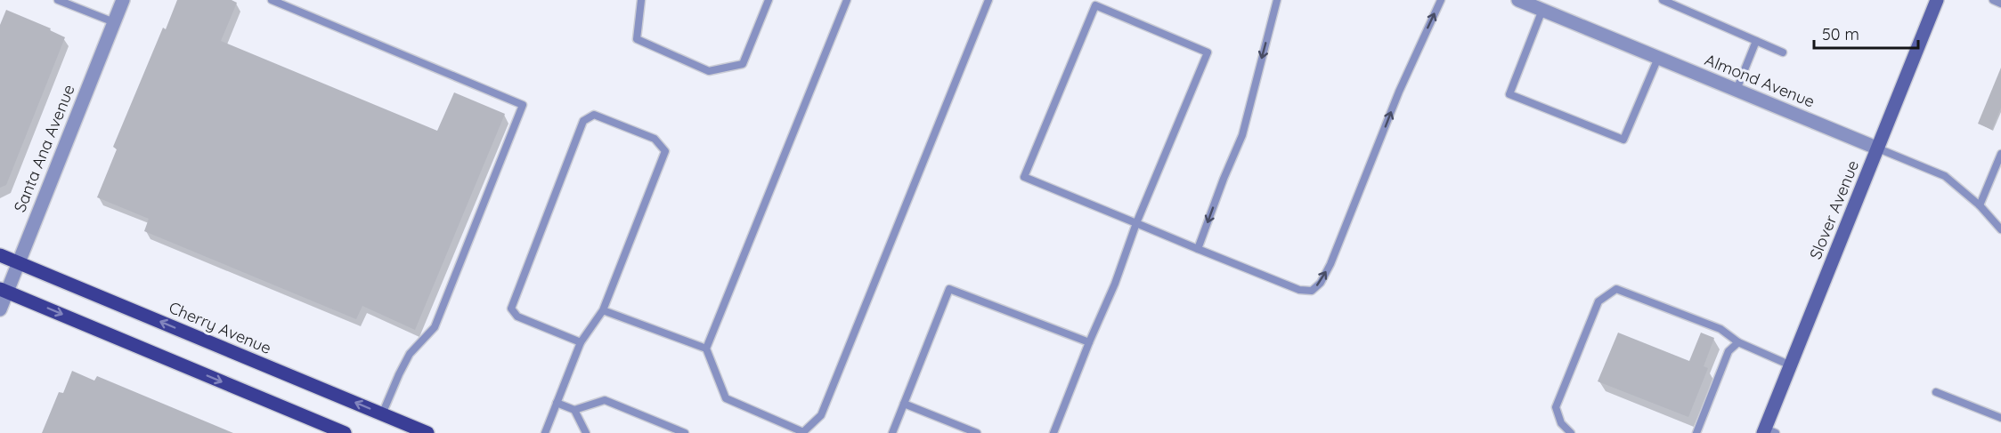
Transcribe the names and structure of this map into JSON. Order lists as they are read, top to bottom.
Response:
{
  "streets": {
    "main road": ["Slover Avenue", "Cherry Avenue"],
    "street": ["Almond Avenue", "Santa Ana Avenue"]
  },
  "crossings": [
    ["Almond Avenue", "Slover Avenue"],
    ["Santa Ana Avenue", "Cherry Avenue"]
  ],
  "scale_bar": "50 m"
}
